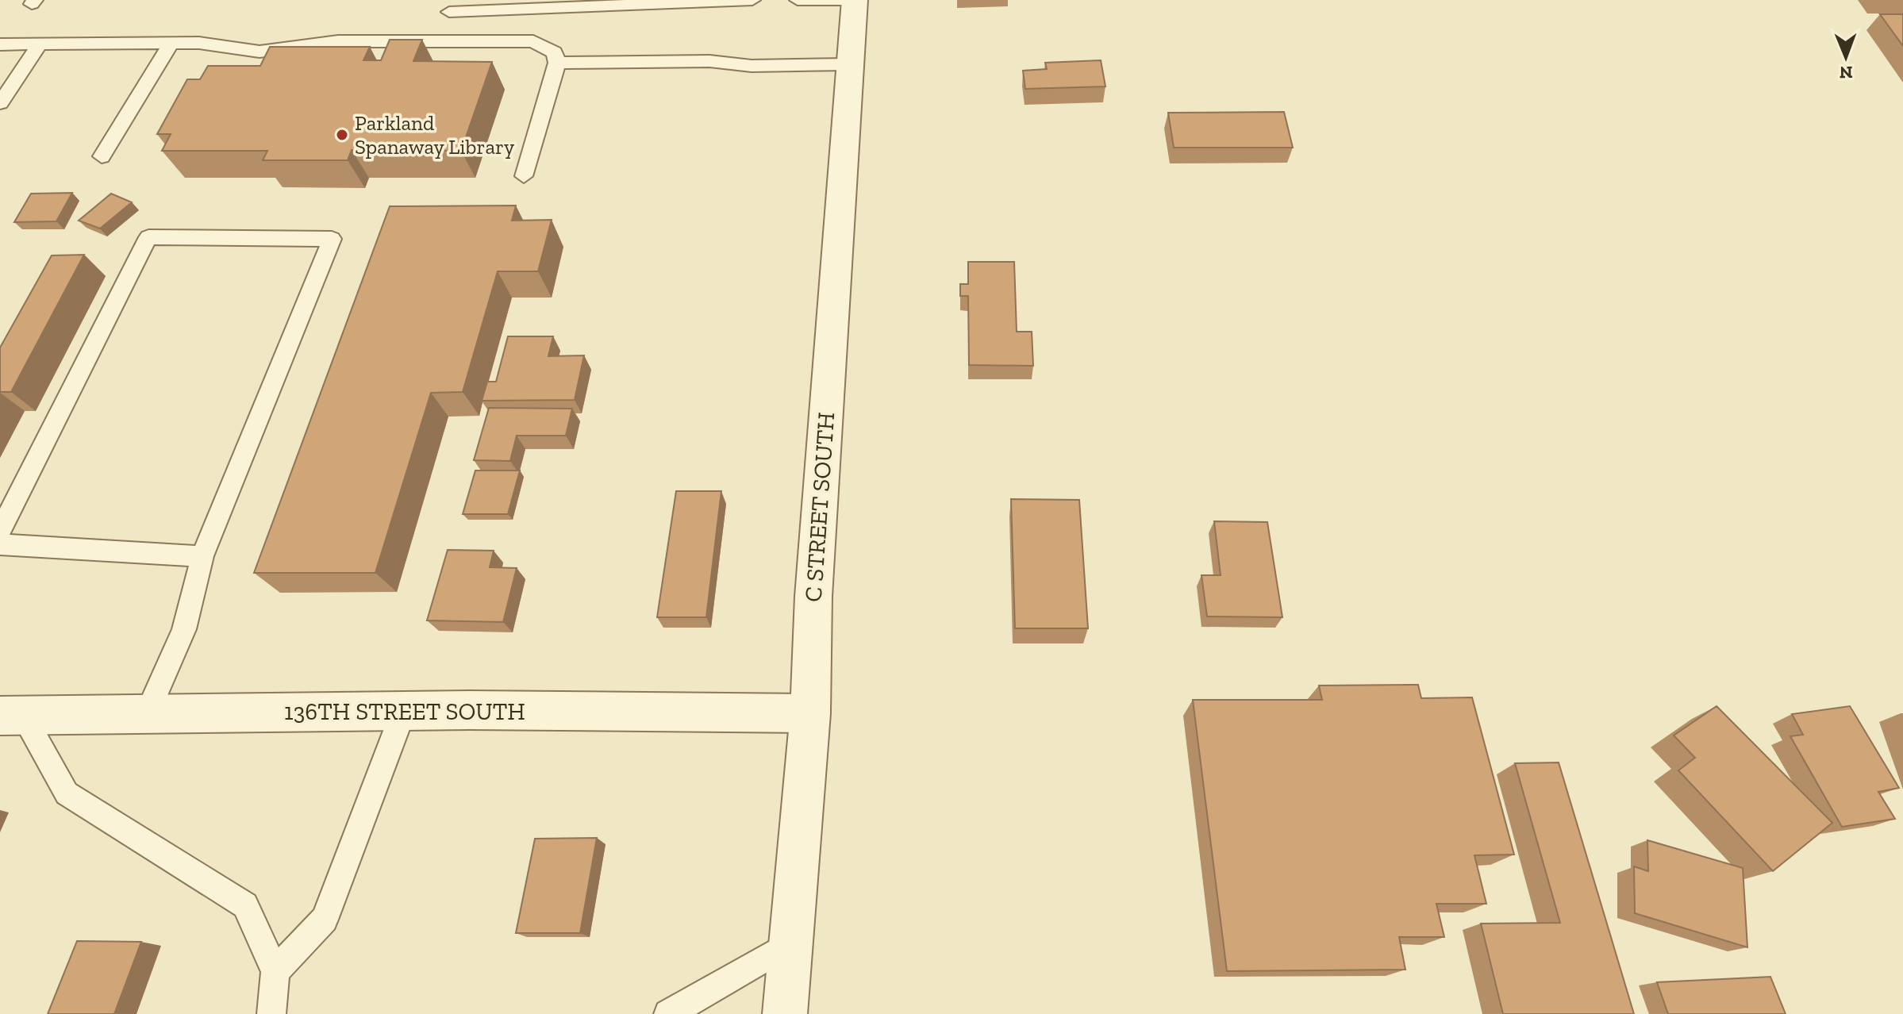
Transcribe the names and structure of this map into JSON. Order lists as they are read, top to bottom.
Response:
{
  "streets": {
    "street": ["C STREET SOUTH", "136TH STREET SOUTH"]
  },
  "crossings": [
    ["C STREET SOUTH", "136TH STREET SOUTH"]
  ],
  "places": ["Parkland Spanaway Library"],
  "north": "bottom"
}
